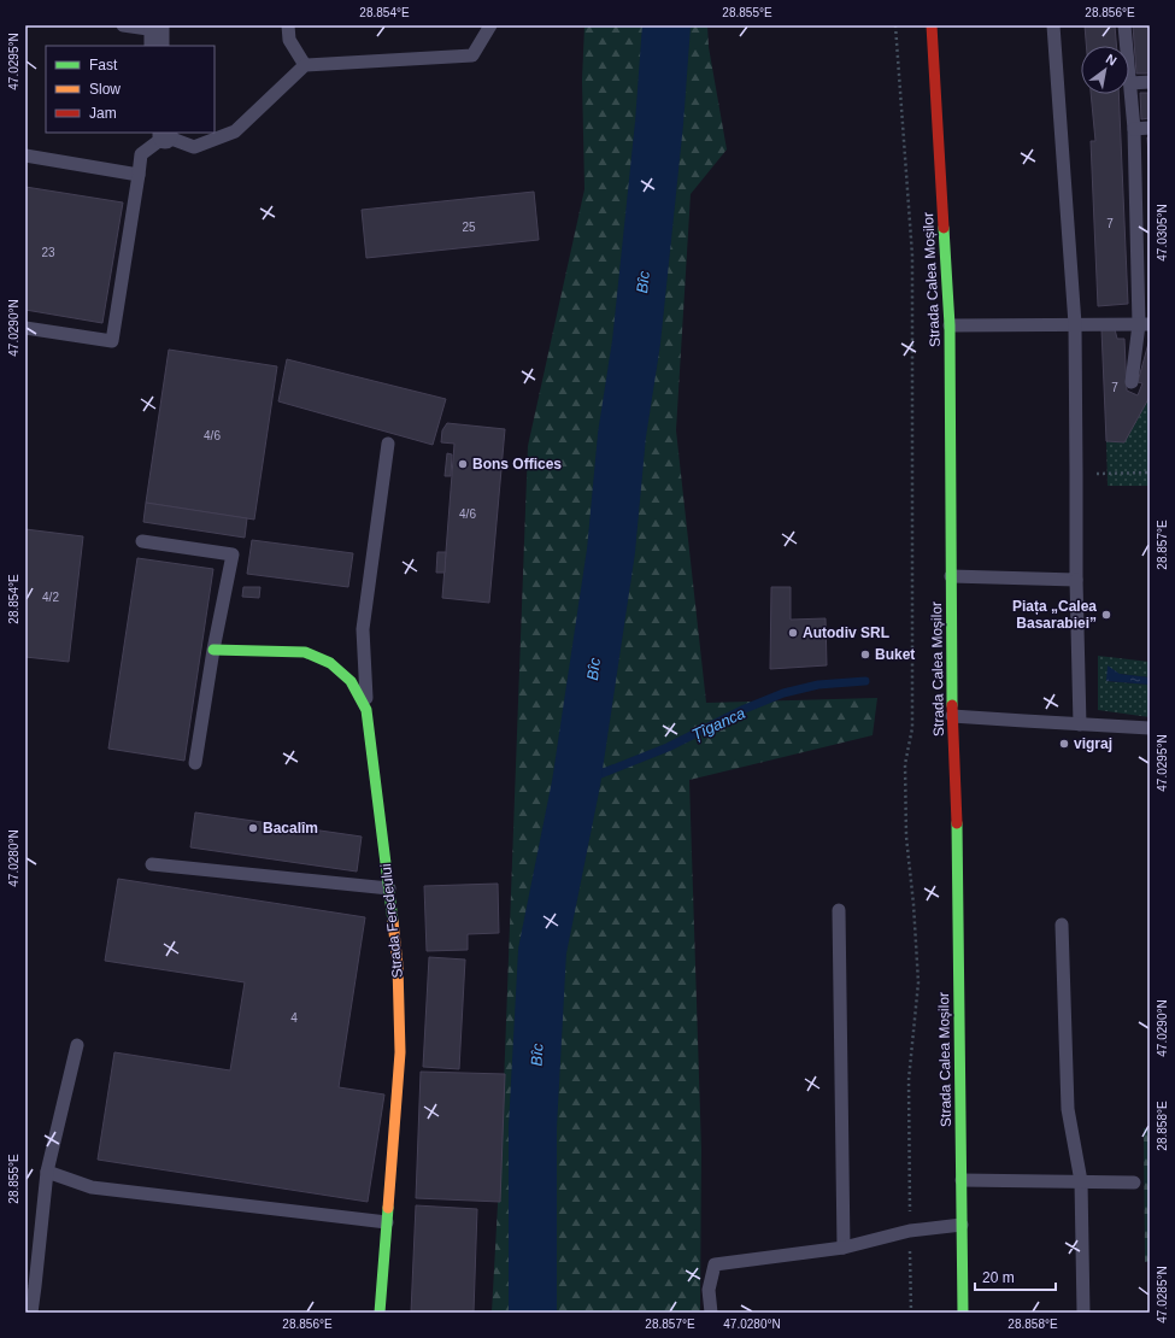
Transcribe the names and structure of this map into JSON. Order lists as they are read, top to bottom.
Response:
{
  "streets": {
    "main road": ["Strada Calea Moșilor", "Strada Feredeului"]
  },
  "water": ["Bîc", "Țîganca"],
  "places": [
    "Bons Offices",
    "Piața „Calea Basarabiei”",
    "Autodiv SRL",
    "Buket",
    "vigraj",
    "Bacalîm"
  ],
  "house_numbers": [
    "7",
    "25",
    "23",
    "7",
    "4/6",
    "4/6",
    "4/2",
    "4"
  ],
  "legend": ["Fast", "Slow", "Jam"],
  "scale_bar": "20 m",
  "north": "top right",
  "coordinates": [
    "28.854°E",
    "28.855°E",
    "28.856°E",
    "47.0295°N",
    "47.0305°N",
    "47.0290°N",
    "28.857°E",
    "47.0280°N",
    "28.858°E",
    "47.0285°N"
  ]
}
